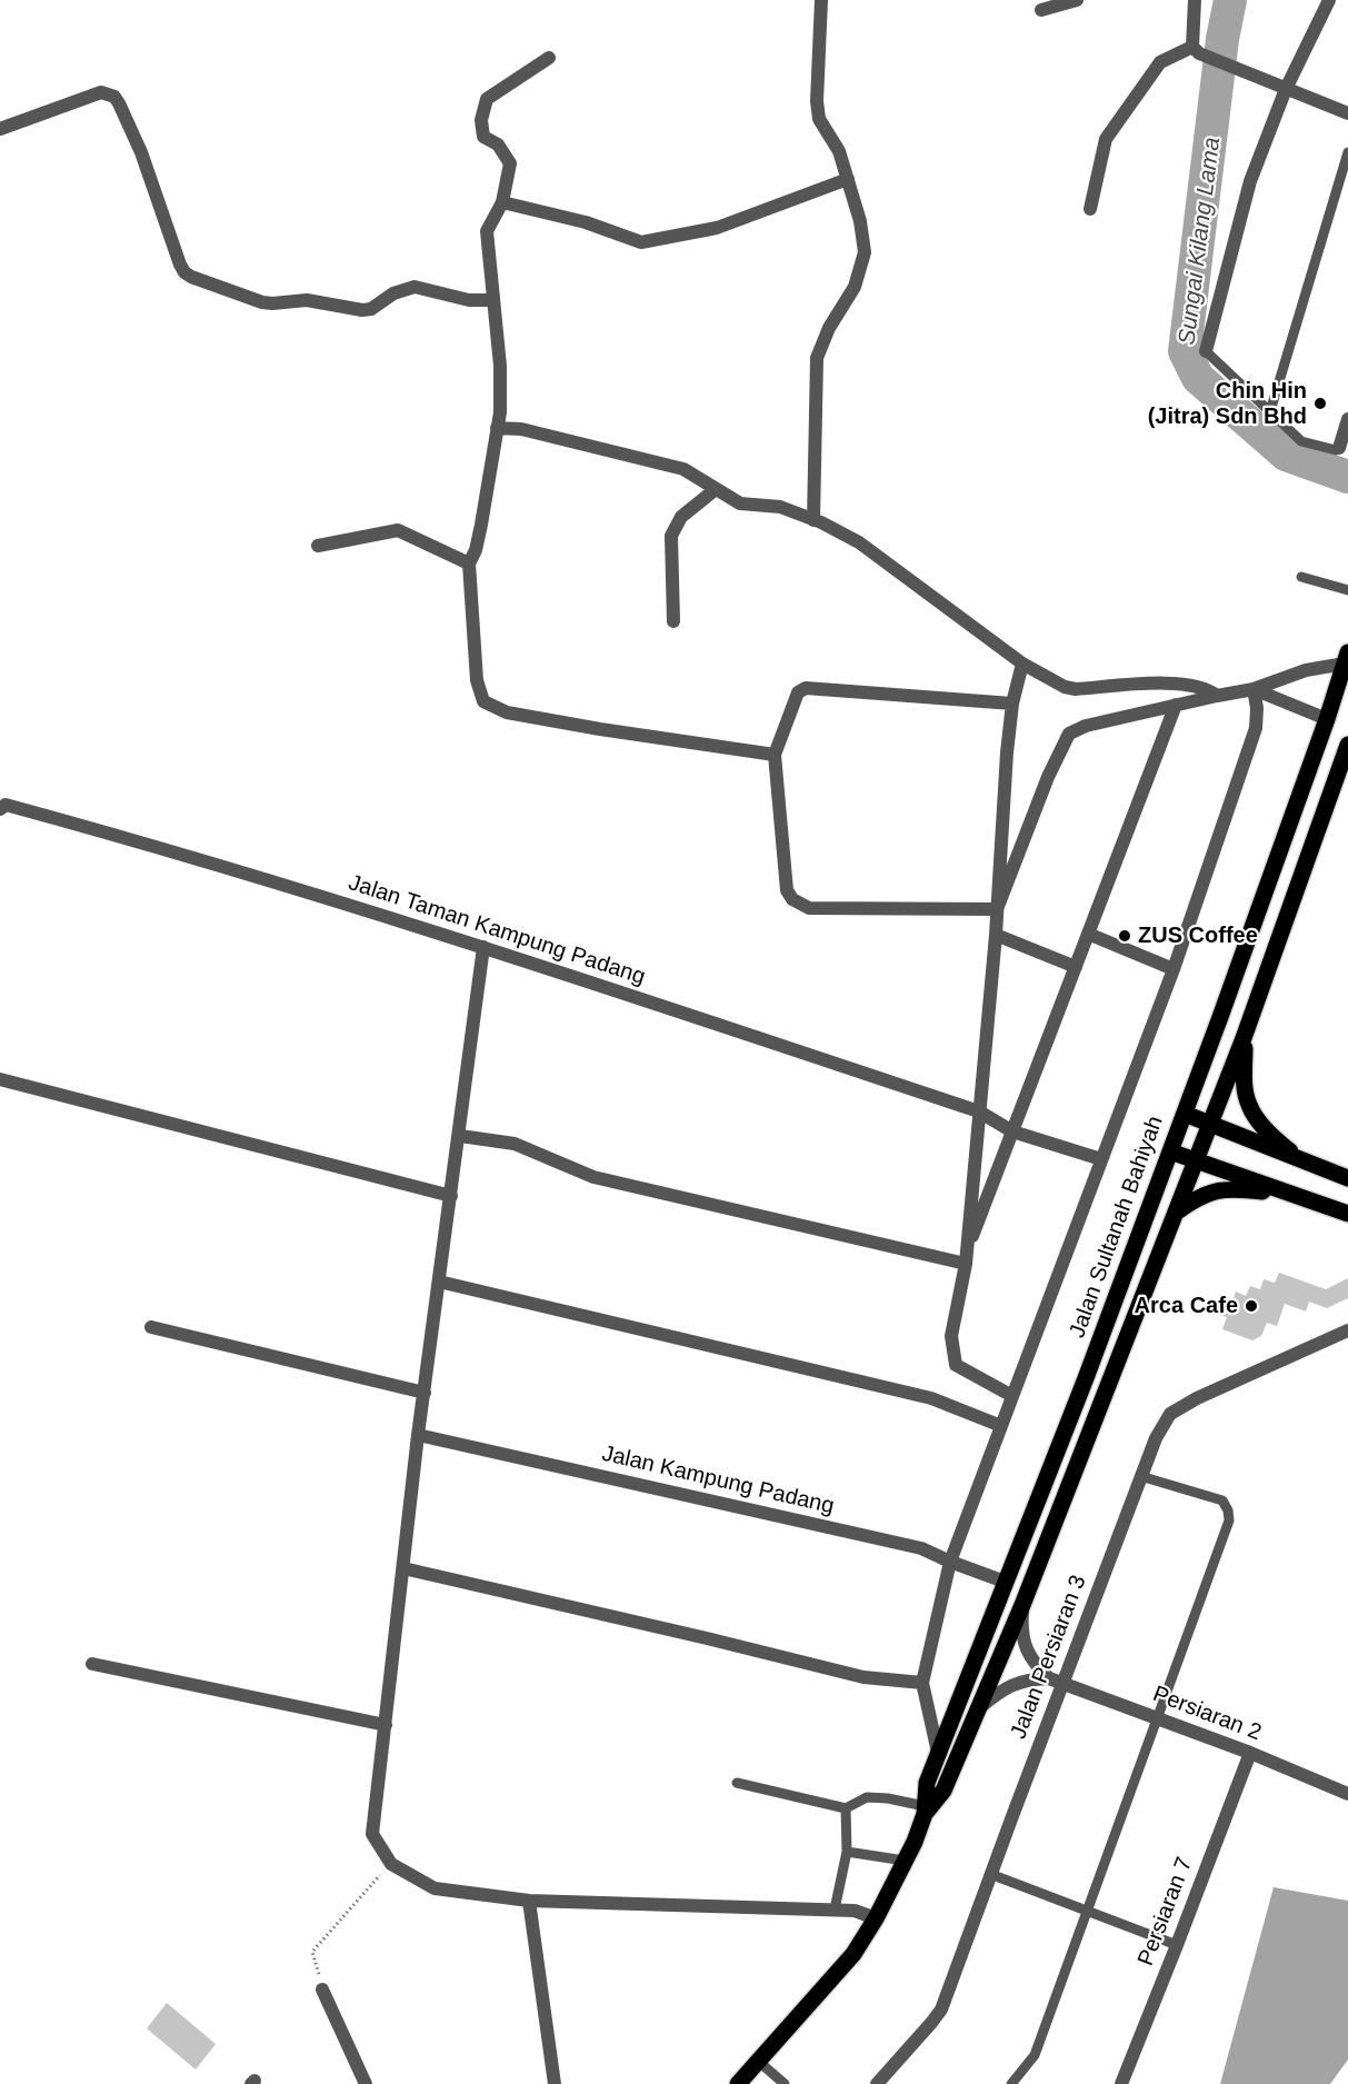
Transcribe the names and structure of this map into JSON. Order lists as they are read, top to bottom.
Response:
{
  "streets": {
    "main road": ["Jalan Sultanah Bahiyah"],
    "street": [
      "Jalan Taman Kampung Padang",
      "Jalan Kampung Padang",
      "Jalan Persiaran 3",
      "Persiaran 2",
      "Persiaran 7"
    ]
  },
  "crossings": [
    ["Jalan Sultanah Bahiyah", "Jalan Kampung Padang"],
    ["Jalan Persiaran 3", "Persiaran 2"],
    ["Persiaran 2", "Persiaran 7"]
  ],
  "water": ["Sungai Kilang Lama"],
  "places": ["Chin Hin (Jitra) Sdn Bhd", "ZUS Coffee", "Arca Cafe"]
}
